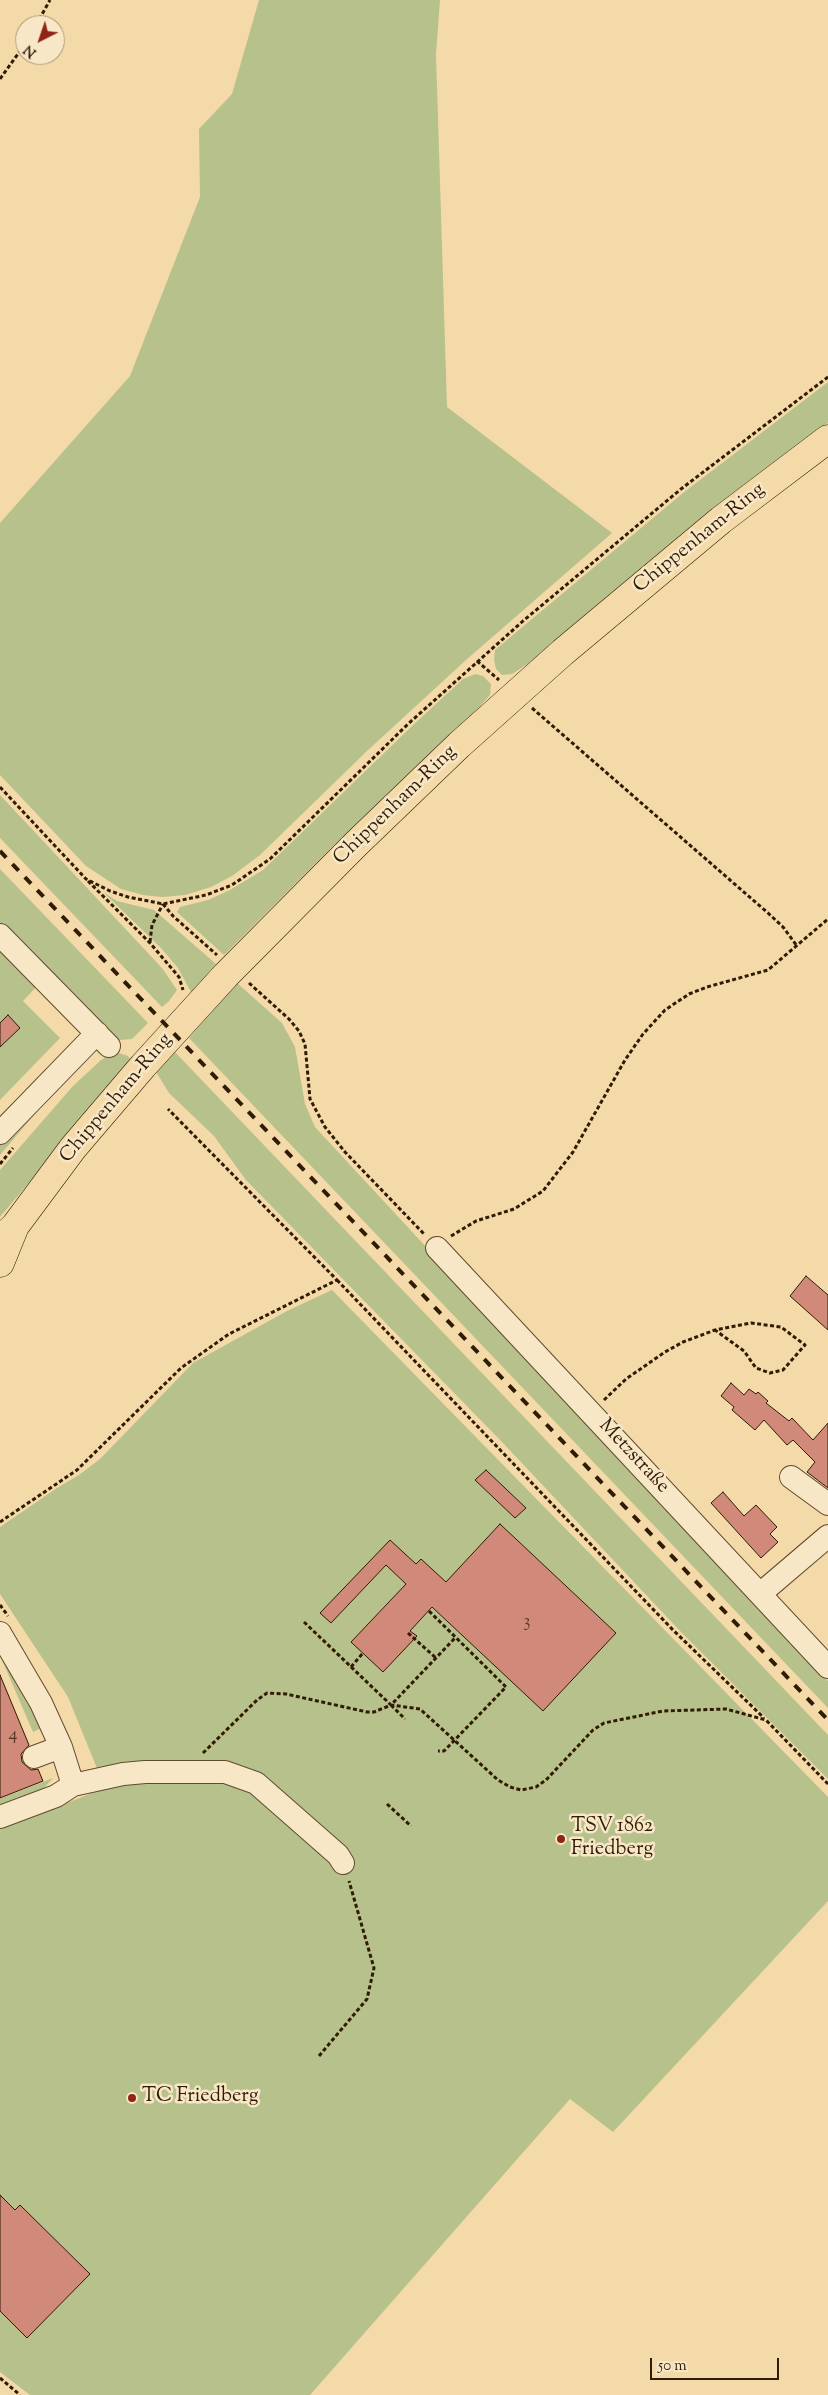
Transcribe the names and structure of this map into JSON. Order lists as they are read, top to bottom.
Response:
{
  "streets": {
    "main road": ["Chippenham-Ring"],
    "street": ["Metzstraße"]
  },
  "places": ["TSV 1862 Friedberg", "TC Friedberg"],
  "house_numbers": ["3", "4"],
  "scale_bar": "50 m",
  "north": "bottom left"
}
